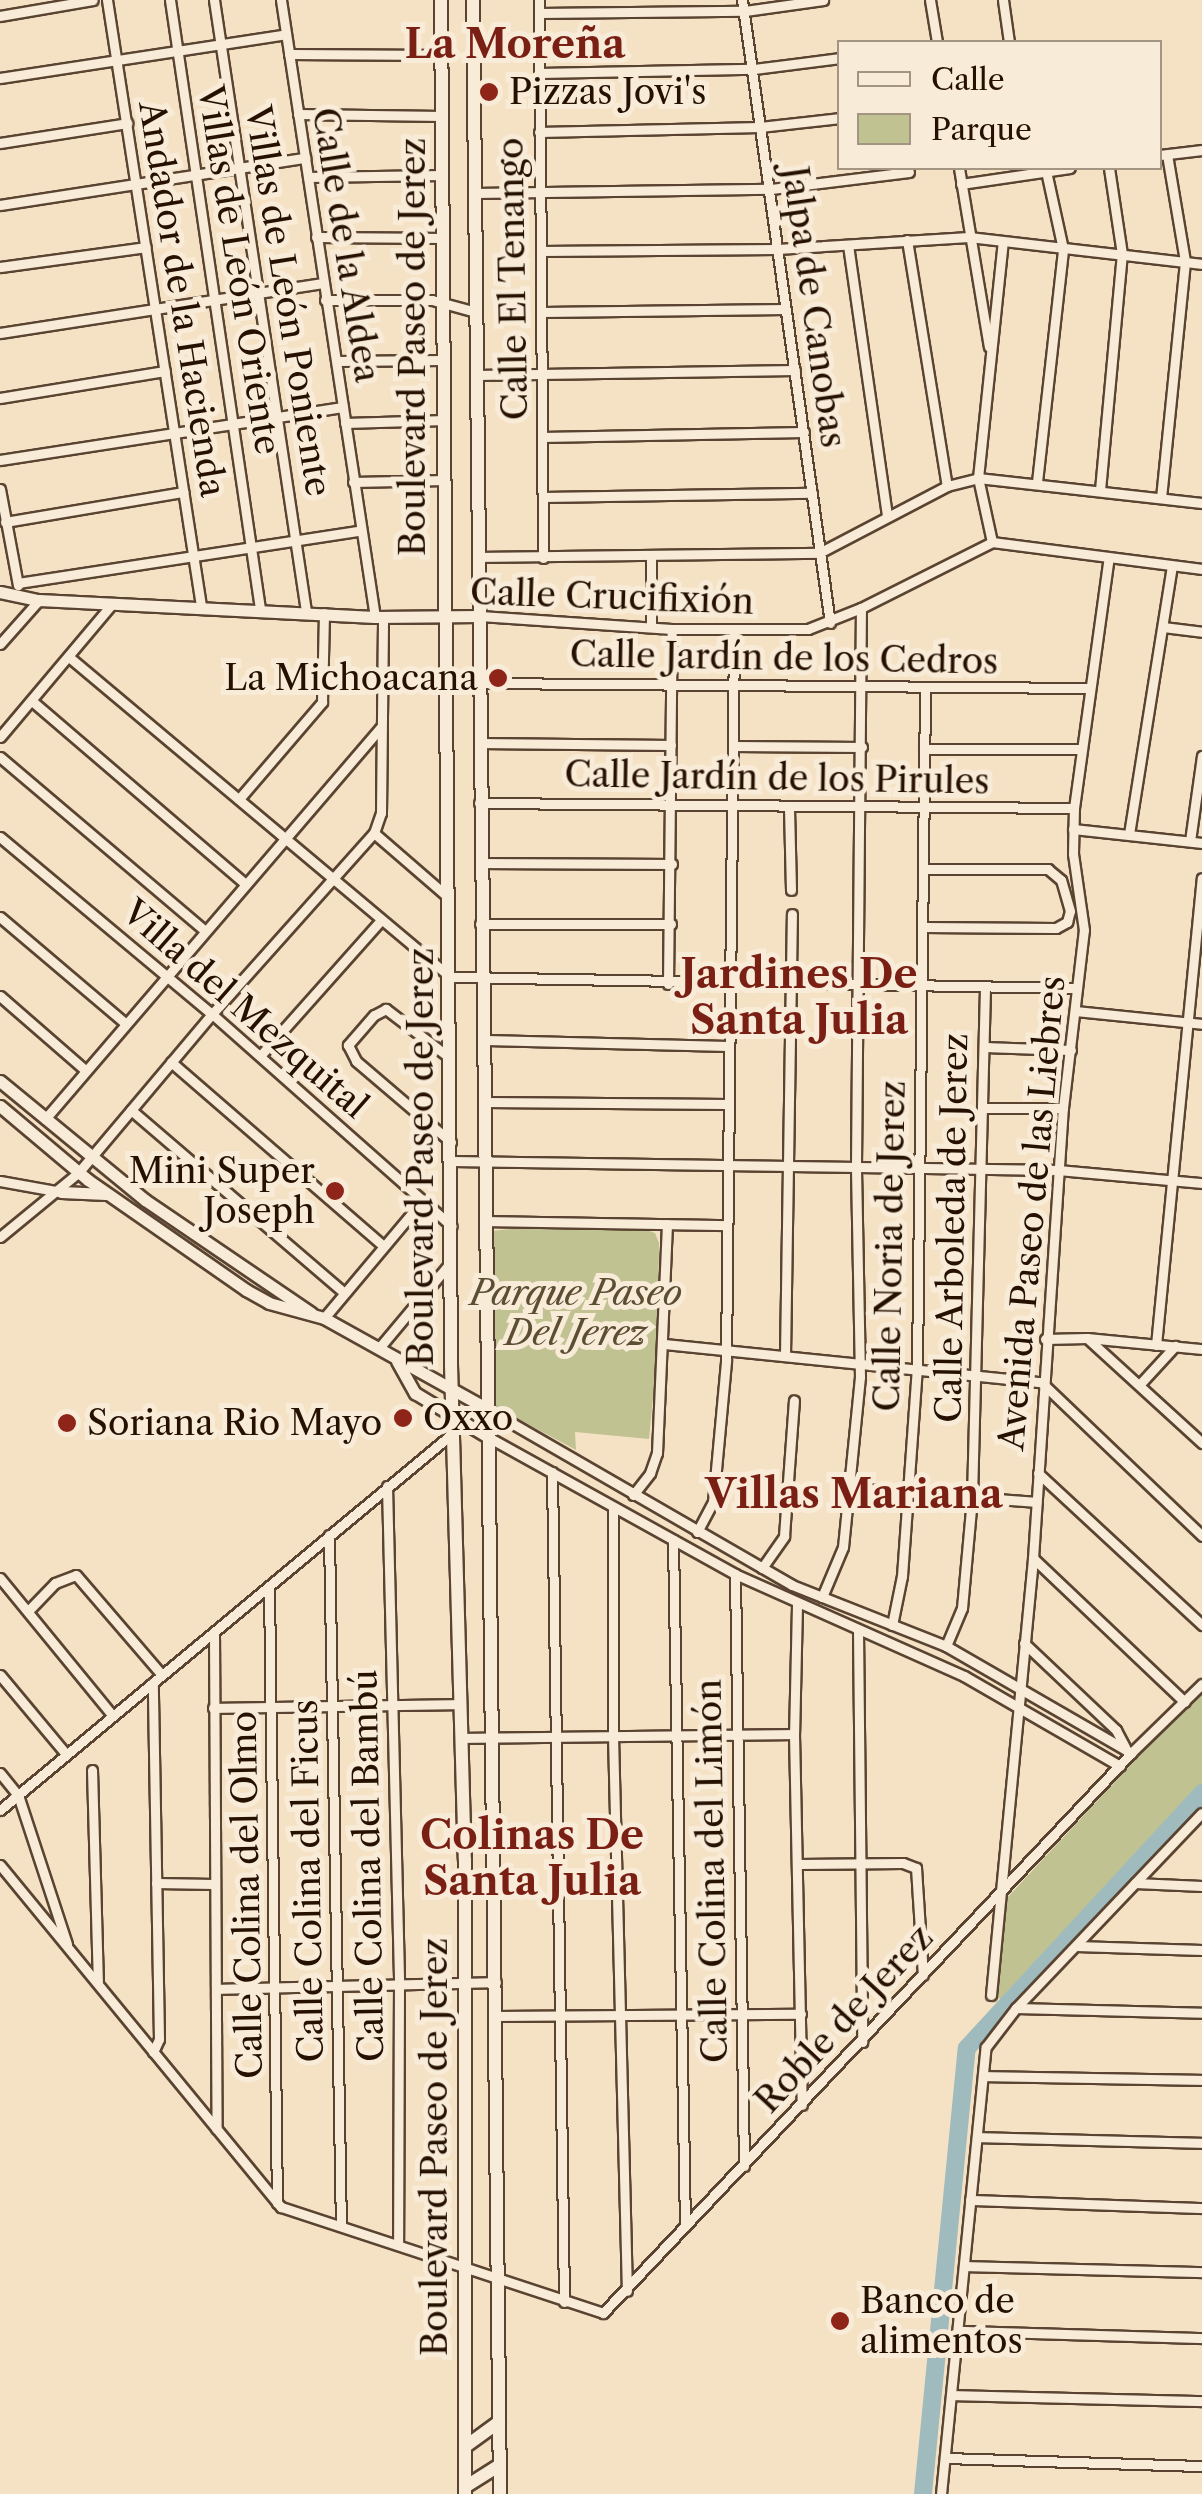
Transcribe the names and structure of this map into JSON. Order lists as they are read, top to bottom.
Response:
{
  "streets": {
    "main road": ["Boulevard Paseo de Jerez"],
    "street": [
      "Calle de la Aldea",
      "Villas de León Oriente",
      "Calle El Tenango",
      "Andador de la Hacienda",
      "Villas de León Poniente",
      "Jalpa de Canobas",
      "Calle Crucifixión",
      "Calle Jardín de los Cedros",
      "Calle Jardín de los Pirules",
      "Villa del Mezquital",
      "Avenida Paseo de las Liebres",
      "Calle Arboleda de Jerez",
      "Calle Noria de Jerez",
      "Calle Colina del Bambú",
      "Calle Colina del Limón",
      "Calle Colina del Ficus",
      "Calle Colina del Olmo",
      "Roble de Jerez"
    ]
  },
  "crossings": [
    ["Calle de la Aldea", "Calle Crucifixión"],
    ["Villas de León Oriente", "Calle Crucifixión"],
    ["Andador de la Hacienda", "Calle Crucifixión"],
    ["Villas de León Poniente", "Calle Crucifixión"],
    ["Jalpa de Canobas", "Calle Crucifixión"],
    ["Boulevard Paseo de Jerez", "Calle Crucifixión"],
    ["Boulevard Paseo de Jerez", "Calle Jardín de los Cedros"],
    ["Boulevard Paseo de Jerez", "Calle Jardín de los Pirules"],
    ["Boulevard Paseo de Jerez", "Villa del Mezquital"],
    ["Boulevard Paseo de Jerez", "Roble de Jerez"],
    ["Calle Jardín de los Cedros", "Avenida Paseo de las Liebres"],
    ["Calle Jardín de los Cedros", "Calle Noria de Jerez"],
    ["Calle Jardín de los Pirules", "Avenida Paseo de las Liebres"],
    ["Calle Jardín de los Pirules", "Calle Noria de Jerez"],
    ["Avenida Paseo de las Liebres", "Roble de Jerez"],
    ["Calle Colina del Bambú", "Roble de Jerez"],
    ["Calle Colina del Limón", "Roble de Jerez"],
    ["Calle Colina del Ficus", "Roble de Jerez"],
    ["Calle Colina del Olmo", "Roble de Jerez"]
  ],
  "districts": [
    "La Moreña",
    "Jardines De Santa Julia",
    "Villas Mariana",
    "Colinas De Santa Julia"
  ],
  "parks": ["Parque Paseo Del Jerez"],
  "places": [
    "Pizzas Jovi's",
    "La Michoacana",
    "Mini Super Joseph",
    "Oxxo",
    "Soriana Rio Mayo",
    "Banco de alimentos"
  ],
  "legend": ["Calle", "Parque"]
}
